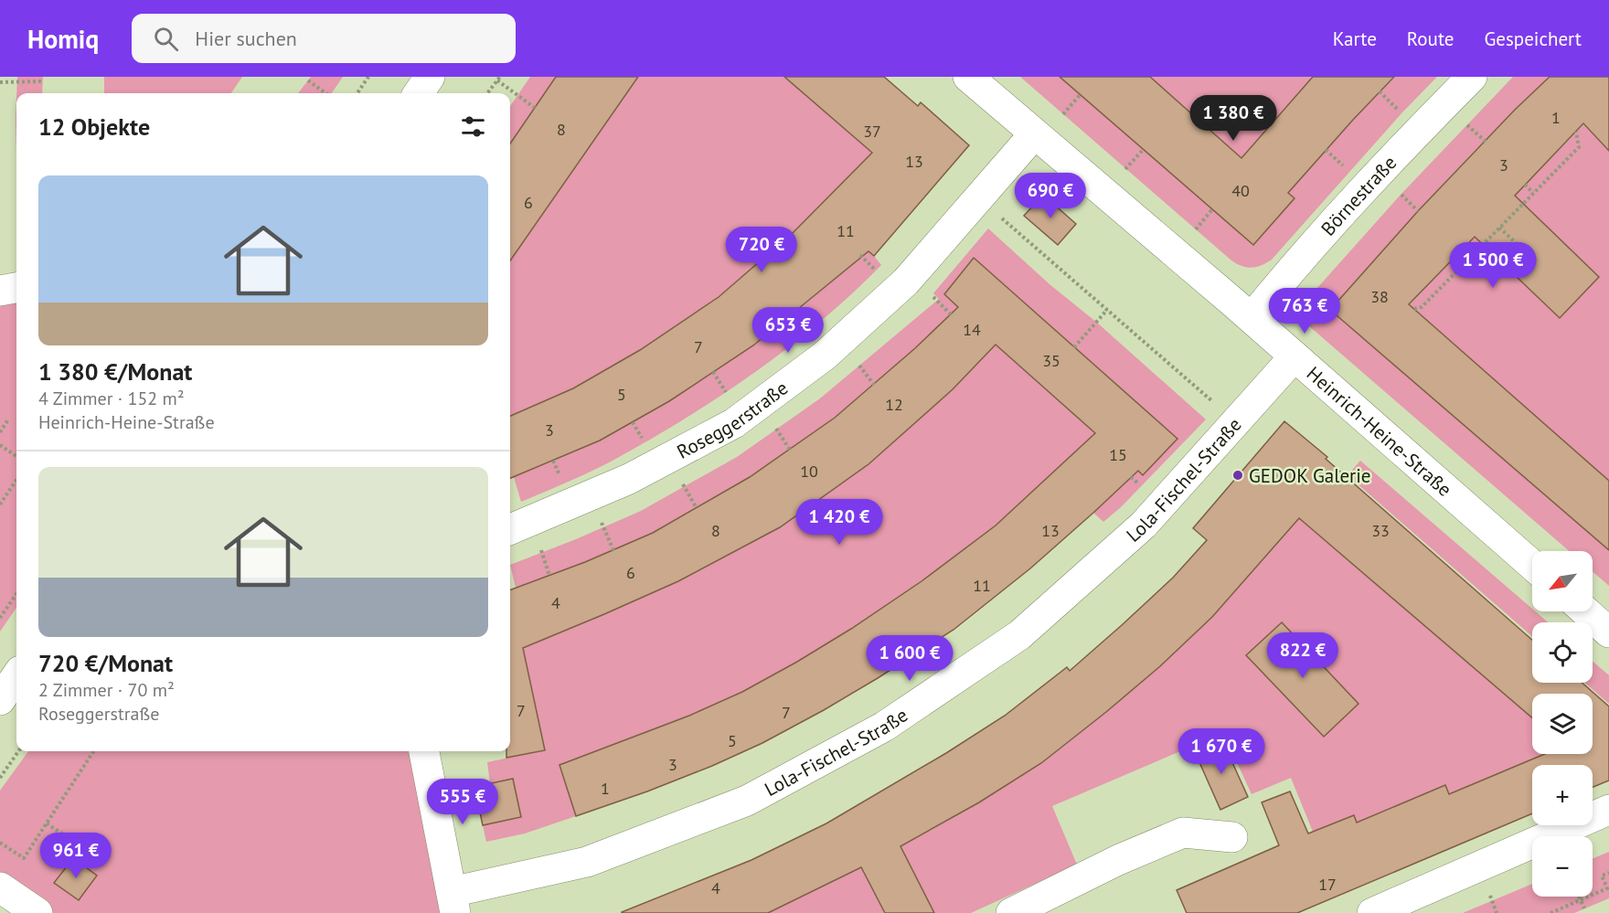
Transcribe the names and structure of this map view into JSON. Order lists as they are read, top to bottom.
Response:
{
  "streets": {
    "street": [
      "Börnestraße",
      "Roseggerstraße",
      "Heinrich-Heine-Straße",
      "Lola-Fischel-Straße"
    ]
  },
  "crossings": [
    ["Börnestraße", "Heinrich-Heine-Straße"],
    ["Roseggerstraße", "Heinrich-Heine-Straße"],
    ["Heinrich-Heine-Straße", "Lola-Fischel-Straße"]
  ],
  "places": ["GEDOK Galerie"],
  "house_numbers": [
    "1",
    "8",
    "37",
    "13",
    "3",
    "40",
    "6",
    "11",
    "38",
    "14",
    "7",
    "35",
    "5",
    "12",
    "3",
    "15",
    "10",
    "8",
    "13",
    "33",
    "6",
    "11",
    "4",
    "7",
    "7",
    "5",
    "3",
    "1",
    "17",
    "4"
  ],
  "north": "bottom left",
  "page": {
    "header": "Homiq",
    "search": "Hier suchen",
    "nav": ["Karte", "Route", "Gespeichert"],
    "heading": "12 Objekte",
    "price": [
      "1 380 €",
      "690 €",
      "720 €",
      "1 500 €",
      "763 €",
      "653 €",
      "1 420 €",
      "822 €",
      "1 600 €",
      "1 670 €",
      "555 €",
      "961 €"
    ],
    "list": [
      {
        "name": "1 380 €/Monat",
        "note": "4 Zimmer · 152 m² · Heinrich-Heine-Straße"
      },
      {
        "name": "720 €/Monat",
        "note": "2 Zimmer · 70 m² · Roseggerstraße"
      }
    ],
    "map_buttons": ["+", "−"]
  }
}
